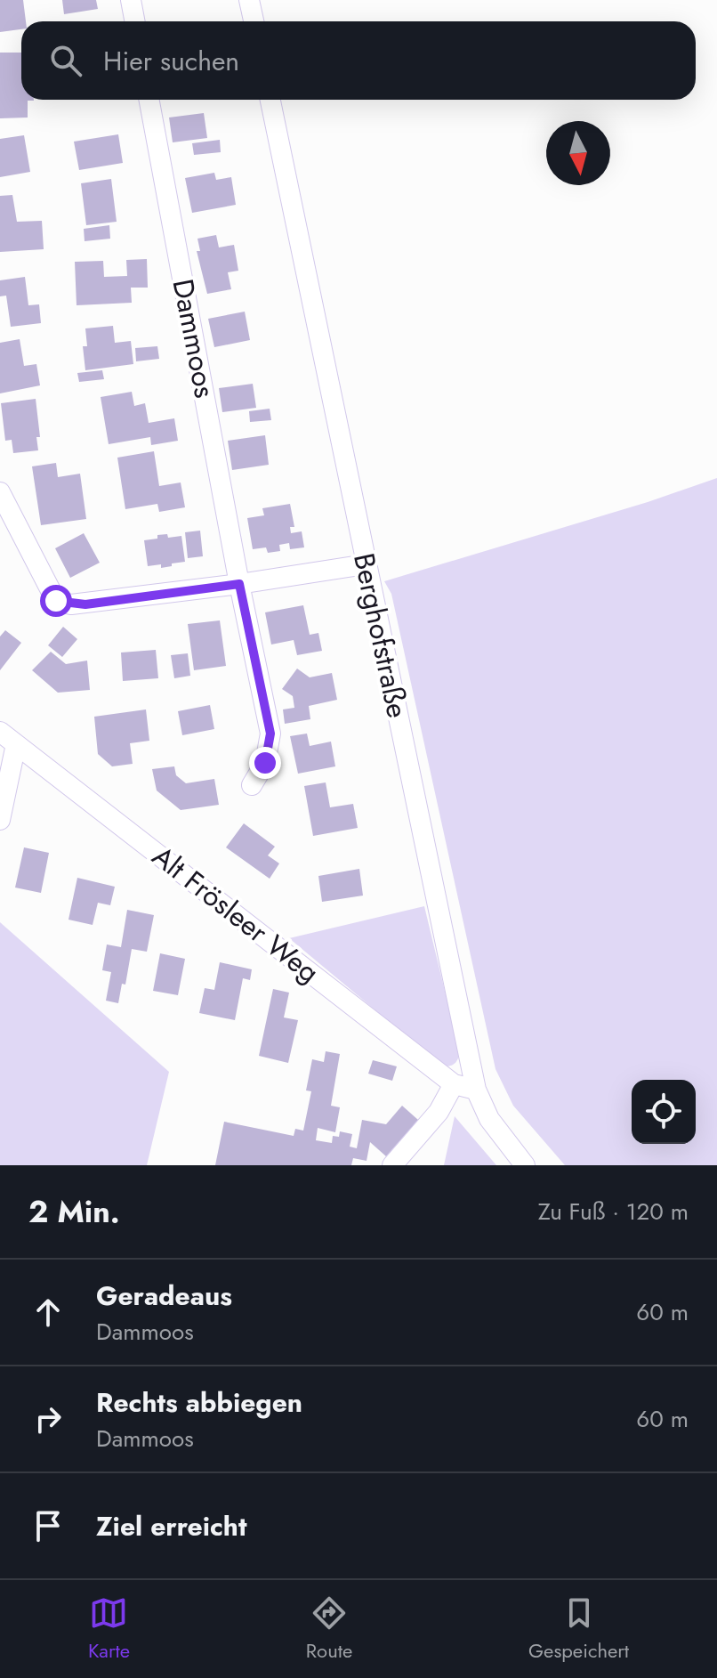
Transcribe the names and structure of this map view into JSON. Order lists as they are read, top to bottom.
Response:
{
  "streets": {
    "street": ["Dammoos", "Berghofstraße", "Alt Frösleer Weg"]
  },
  "crossings": [
    ["Berghofstraße", "Alt Frösleer Weg"]
  ],
  "north": "bottom",
  "page": {
    "search": "Hier suchen",
    "heading": ["2 Min.", "Zu Fuß · 120 m"],
    "list": [
      ["Geradeaus", "Dammoos", "60 m"],
      ["Rechts abbiegen", "Dammoos", "60 m"],
      "Ziel erreicht"
    ],
    "nav": ["Karte", "Route", "Gespeichert"]
  }
}
